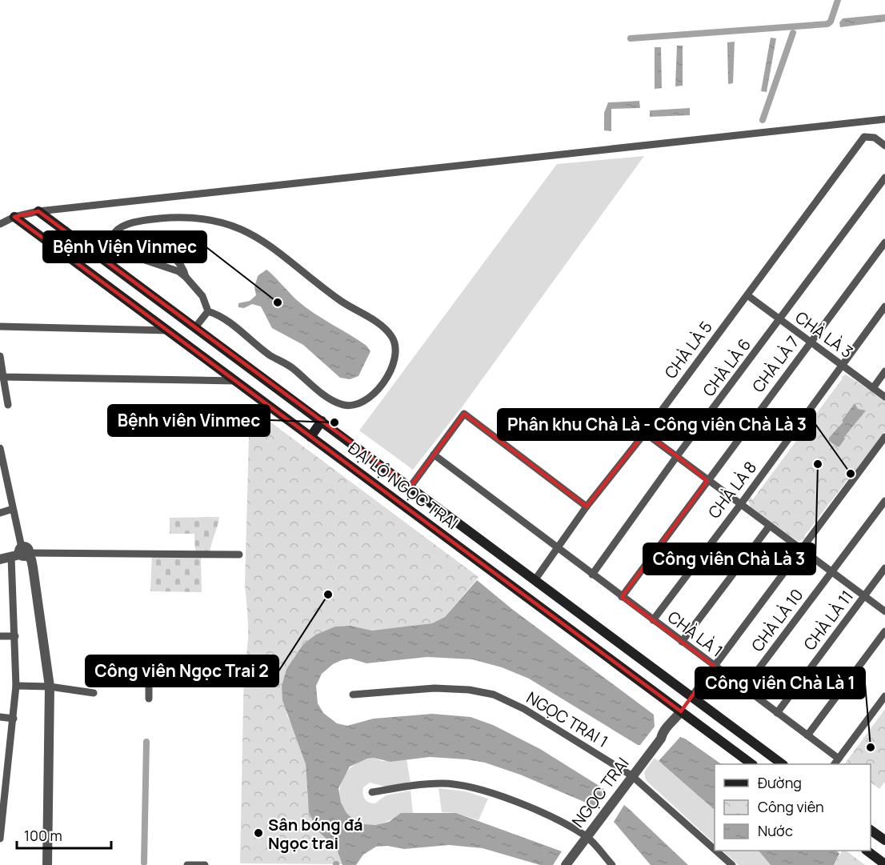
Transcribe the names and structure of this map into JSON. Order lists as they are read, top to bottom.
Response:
{
  "streets": {
    "main road": ["ĐẠI LỘ NGỌC TRAI"],
    "street": [
      "CHÀ LÀ 3",
      "CHÀ LÀ 5",
      "CHÀ LÀ 7",
      "CHÀ LÀ 6",
      "CHÀ LÀ 8",
      "CHÀ LÀ 10",
      "CHÀ LÀ 11",
      "CHÀ LÀ 1",
      "NGỌC TRAI 1",
      "NGỌC TRAI"
    ]
  },
  "crossings": [
    ["CHÀ LÀ 3", "CHÀ LÀ 5"],
    ["CHÀ LÀ 3", "CHÀ LÀ 7"],
    ["CHÀ LÀ 3", "CHÀ LÀ 6"],
    ["CHÀ LÀ 3", "CHÀ LÀ 8"],
    ["CHÀ LÀ 5", "ĐẠI LỘ NGỌC TRAI"],
    ["CHÀ LÀ 5", "CHÀ LÀ 1"],
    ["CHÀ LÀ 7", "CHÀ LÀ 1"],
    ["CHÀ LÀ 6", "CHÀ LÀ 1"],
    ["ĐẠI LỘ NGỌC TRAI", "NGỌC TRAI"],
    ["CHÀ LÀ 8", "CHÀ LÀ 1"],
    ["CHÀ LÀ 10", "CHÀ LÀ 1"],
    ["CHÀ LÀ 11", "CHÀ LÀ 1"],
    ["NGỌC TRAI 1", "NGỌC TRAI"]
  ],
  "places": [
    "Bệnh Viện Vinmec",
    "Bệnh viên Vinmec",
    "Công viên Chà Là 3",
    "Phân khu Chà Là - Công viên Chà Là 3",
    "Công viên Ngọc Trai 2",
    "Công viên Chà Là 1",
    "Sân bóng đá Ngọc trai"
  ],
  "legend": ["Đường", "Công viên", "Nước"],
  "scale_bar": "100 m"
}
